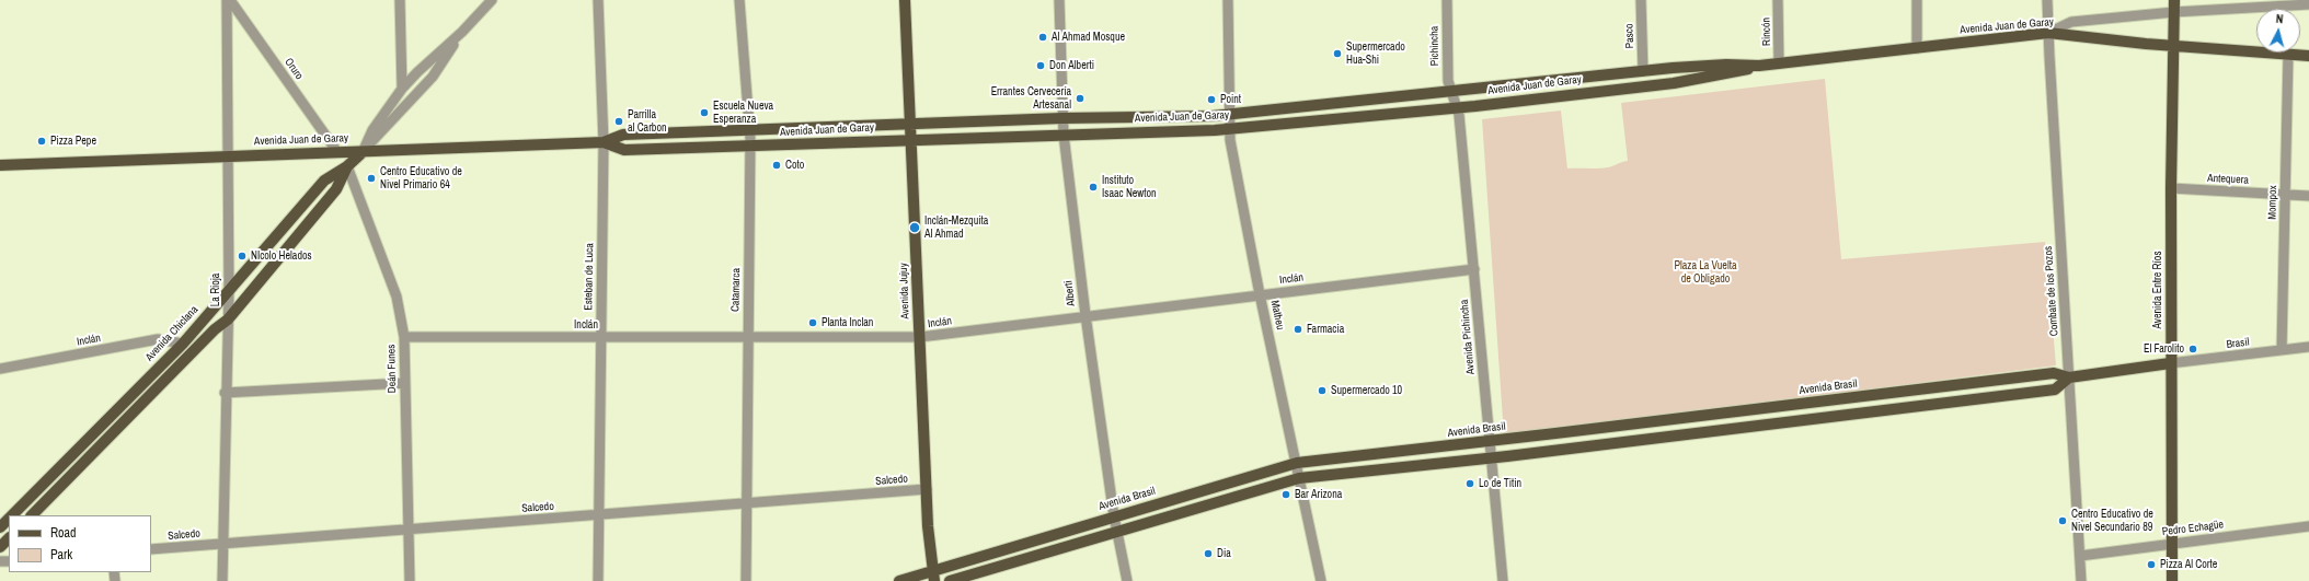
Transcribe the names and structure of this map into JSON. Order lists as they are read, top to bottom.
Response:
{
  "streets": {
    "main road": [
      "Avenida Juan de Garay",
      "Avenida Entre Ríos",
      "Avenida Jujuy",
      "Avenida Chiclana",
      "Avenida Brasil"
    ],
    "street": [
      "Rincón",
      "Pasco",
      "Pichincha",
      "Oruro",
      "Antequera",
      "Mompox",
      "Esteban de Luca",
      "Inclán",
      "La Rioja",
      "Catamarca",
      "Combate de los Pozos",
      "Alberti",
      "Matheu",
      "Avenida Pichincha",
      "Brasil",
      "Deán Funes",
      "Salcedo",
      "Pedro Echagüe"
    ]
  },
  "crossings": [
    ["Avenida Juan de Garay", "Rincón"],
    ["Avenida Juan de Garay", "Pasco"],
    ["Avenida Juan de Garay", "Pichincha"],
    ["Avenida Juan de Garay", "Oruro"],
    ["Avenida Juan de Garay", "Mompox"],
    ["Avenida Juan de Garay", "Esteban de Luca"],
    ["Avenida Juan de Garay", "La Rioja"],
    ["Avenida Juan de Garay", "Catamarca"],
    ["Avenida Juan de Garay", "Avenida Entre Ríos"],
    ["Avenida Juan de Garay", "Avenida Jujuy"],
    ["Avenida Juan de Garay", "Combate de los Pozos"],
    ["Avenida Juan de Garay", "Alberti"],
    ["Avenida Juan de Garay", "Matheu"],
    ["Avenida Juan de Garay", "Avenida Chiclana"],
    ["Avenida Juan de Garay", "Avenida Pichincha"],
    ["Pichincha", "Avenida Pichincha"],
    ["Oruro", "La Rioja"],
    ["Antequera", "Mompox"],
    ["Antequera", "Avenida Entre Ríos"],
    ["Mompox", "Brasil"],
    ["Esteban de Luca", "Inclán"],
    ["Esteban de Luca", "Salcedo"],
    ["Inclán", "Catamarca"],
    ["Inclán", "Avenida Jujuy"],
    ["Inclán", "Alberti"],
    ["Inclán", "Matheu"],
    ["Inclán", "Avenida Chiclana"],
    ["Inclán", "Avenida Pichincha"],
    ["Inclán", "Deán Funes"],
    ["La Rioja", "Avenida Chiclana"],
    ["La Rioja", "Salcedo"],
    ["Catamarca", "Salcedo"],
    ["Avenida Entre Ríos", "Brasil"],
    ["Avenida Entre Ríos", "Avenida Brasil"],
    ["Avenida Entre Ríos", "Pedro Echagüe"],
    ["Avenida Jujuy", "Avenida Brasil"],
    ["Avenida Jujuy", "Salcedo"],
    ["Combate de los Pozos", "Avenida Brasil"],
    ["Combate de los Pozos", "Pedro Echagüe"],
    ["Alberti", "Avenida Brasil"],
    ["Matheu", "Avenida Brasil"],
    ["Avenida Chiclana", "Deán Funes"],
    ["Avenida Pichincha", "Avenida Brasil"],
    ["Brasil", "Avenida Brasil"],
    ["Deán Funes", "Salcedo"]
  ],
  "parks": ["Plaza La Vuelta de Obligado"],
  "places": [
    "Al Ahmad Mosque",
    "Supermercado Hua-Shi",
    "Don Alberti",
    "Errantes Cervecería Artesanal",
    "Point",
    "Escuela Nueva Esperanza",
    "Parrilla al Carbon",
    "Pizza Pepe",
    "Coto",
    "Centro Educativo de Nivel Primario 64",
    "Instituto Isaac Newton",
    "Inclán-Mezquita Al Ahmad",
    "NIcolo Helados",
    "Planta Inclan",
    "Farmacia",
    "El Farolito",
    "Supermercado 10",
    "Lo de Titin",
    "Bar Arizona",
    "Centro Educativo de Nivel Secundario 89",
    "Dia",
    "Pizza Al Corte"
  ],
  "legend": ["Road", "Park"],
  "north": "top"
}
